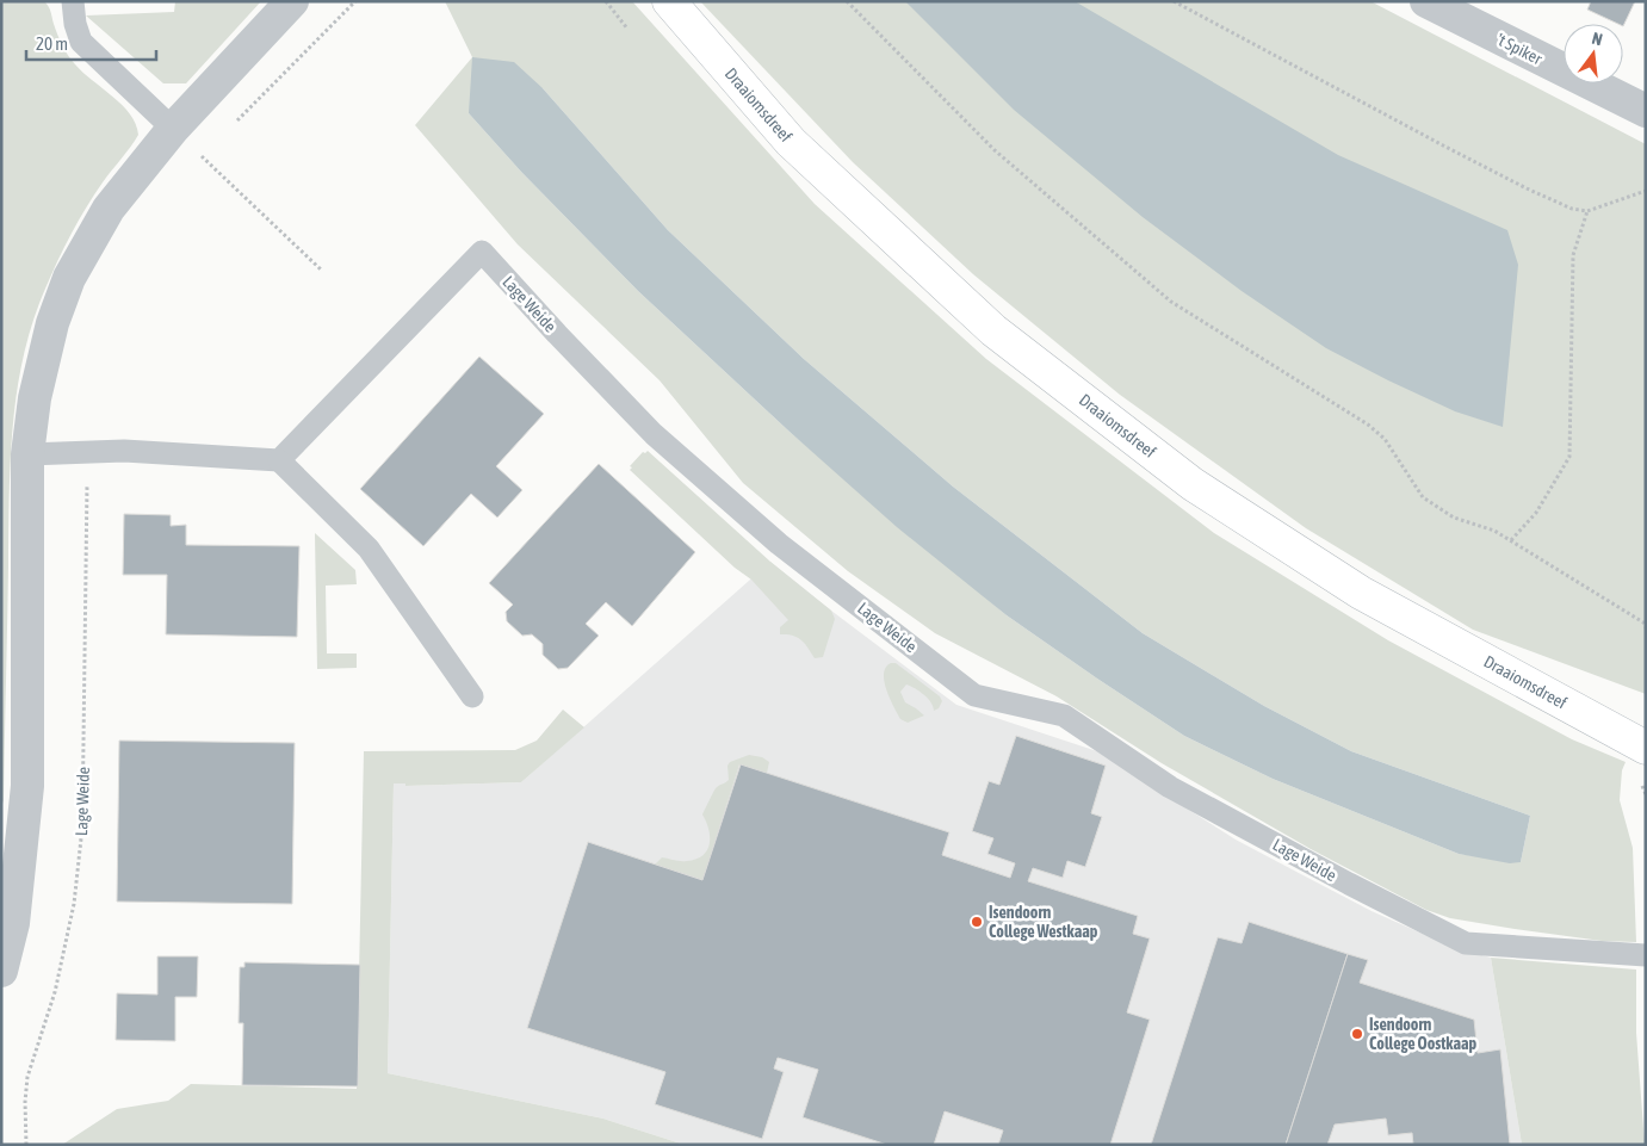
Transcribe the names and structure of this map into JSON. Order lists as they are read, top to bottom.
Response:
{
  "streets": {
    "street": ["'t Spiker", "Draaiomsdreef"],
    "lane": ["Lage Weide"]
  },
  "places": ["Isendoorn College Westkaap", "Isendoorn College Oostkaap"],
  "scale_bar": "20 m",
  "north": "top"
}
